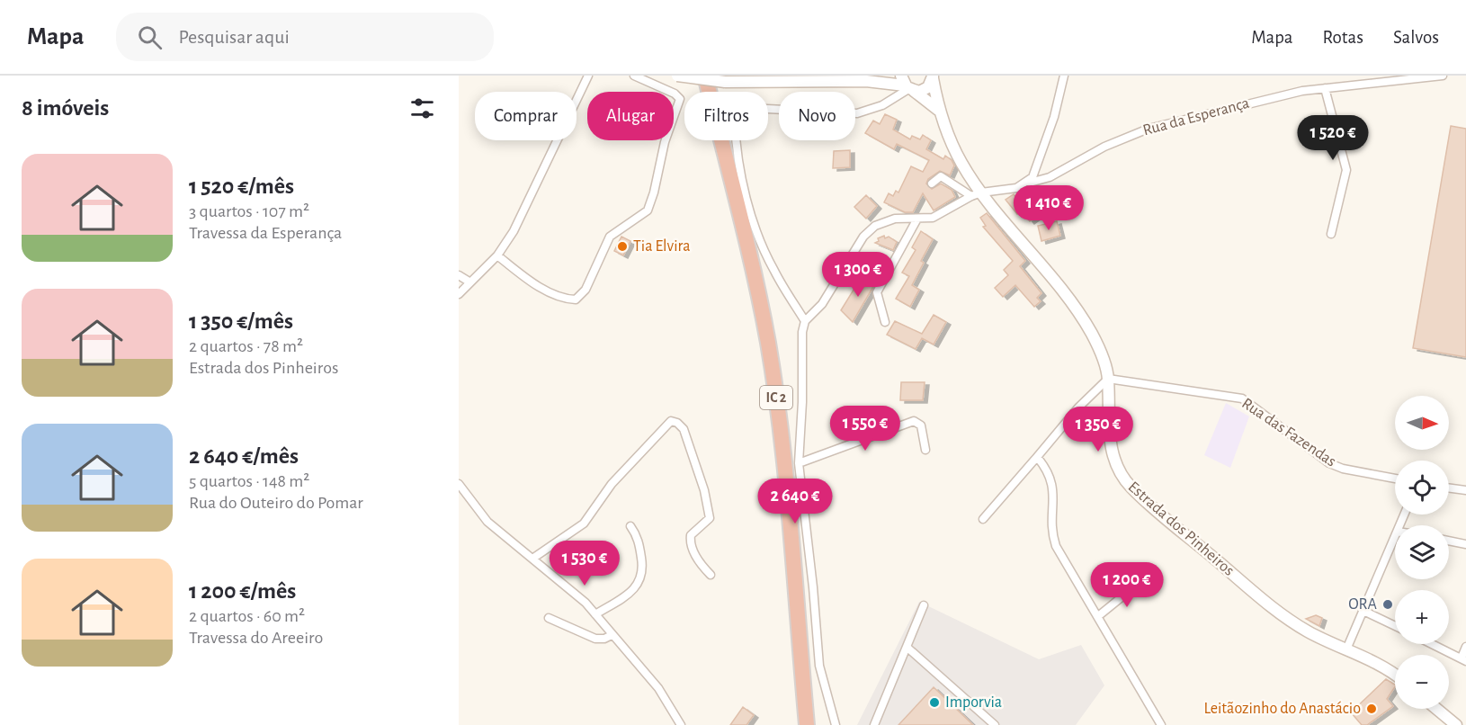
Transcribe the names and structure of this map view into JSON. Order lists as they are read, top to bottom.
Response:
{
  "streets": {
    "highway": ["IC 2"],
    "main road": ["Estrada dos Pinheiros"],
    "street": ["Rua da Esperança", "Rua das Fazendas"]
  },
  "crossings": [
    ["Rua da Esperança", "Estrada dos Pinheiros"],
    ["Rua das Fazendas", "Estrada dos Pinheiros"]
  ],
  "places": [
    "Tia Elvira",
    "ORA",
    "Imporvia",
    "Leitãozinho do Anastácio"
  ],
  "north": "right",
  "page": {
    "header": "Mapa",
    "search": "Pesquisar aqui",
    "nav": ["Mapa", "Rotas", "Salvos"],
    "heading": "8 imóveis",
    "chip": [
      "Comprar",
      "Alugar",
      "Filtros",
      "Novo"
    ],
    "price": [
      "1 520 €",
      "1 410 €",
      "1 300 €",
      "1 550 €",
      "1 350 €",
      "2 640 €",
      "1 530 €",
      "1 200 €"
    ],
    "list": [
      {
        "name": "1 520 €/mês",
        "note": "3 quartos · 107 m² · Travessa da Esperança"
      },
      {
        "name": "1 350 €/mês",
        "note": "2 quartos · 78 m² · Estrada dos Pinheiros"
      },
      {
        "name": "2 640 €/mês",
        "note": "5 quartos · 148 m² · Rua do Outeiro do Pomar"
      },
      {
        "name": "1 200 €/mês",
        "note": "2 quartos · 60 m² · Travessa do Areeiro"
      }
    ],
    "map_buttons": ["+", "−"]
  }
}
